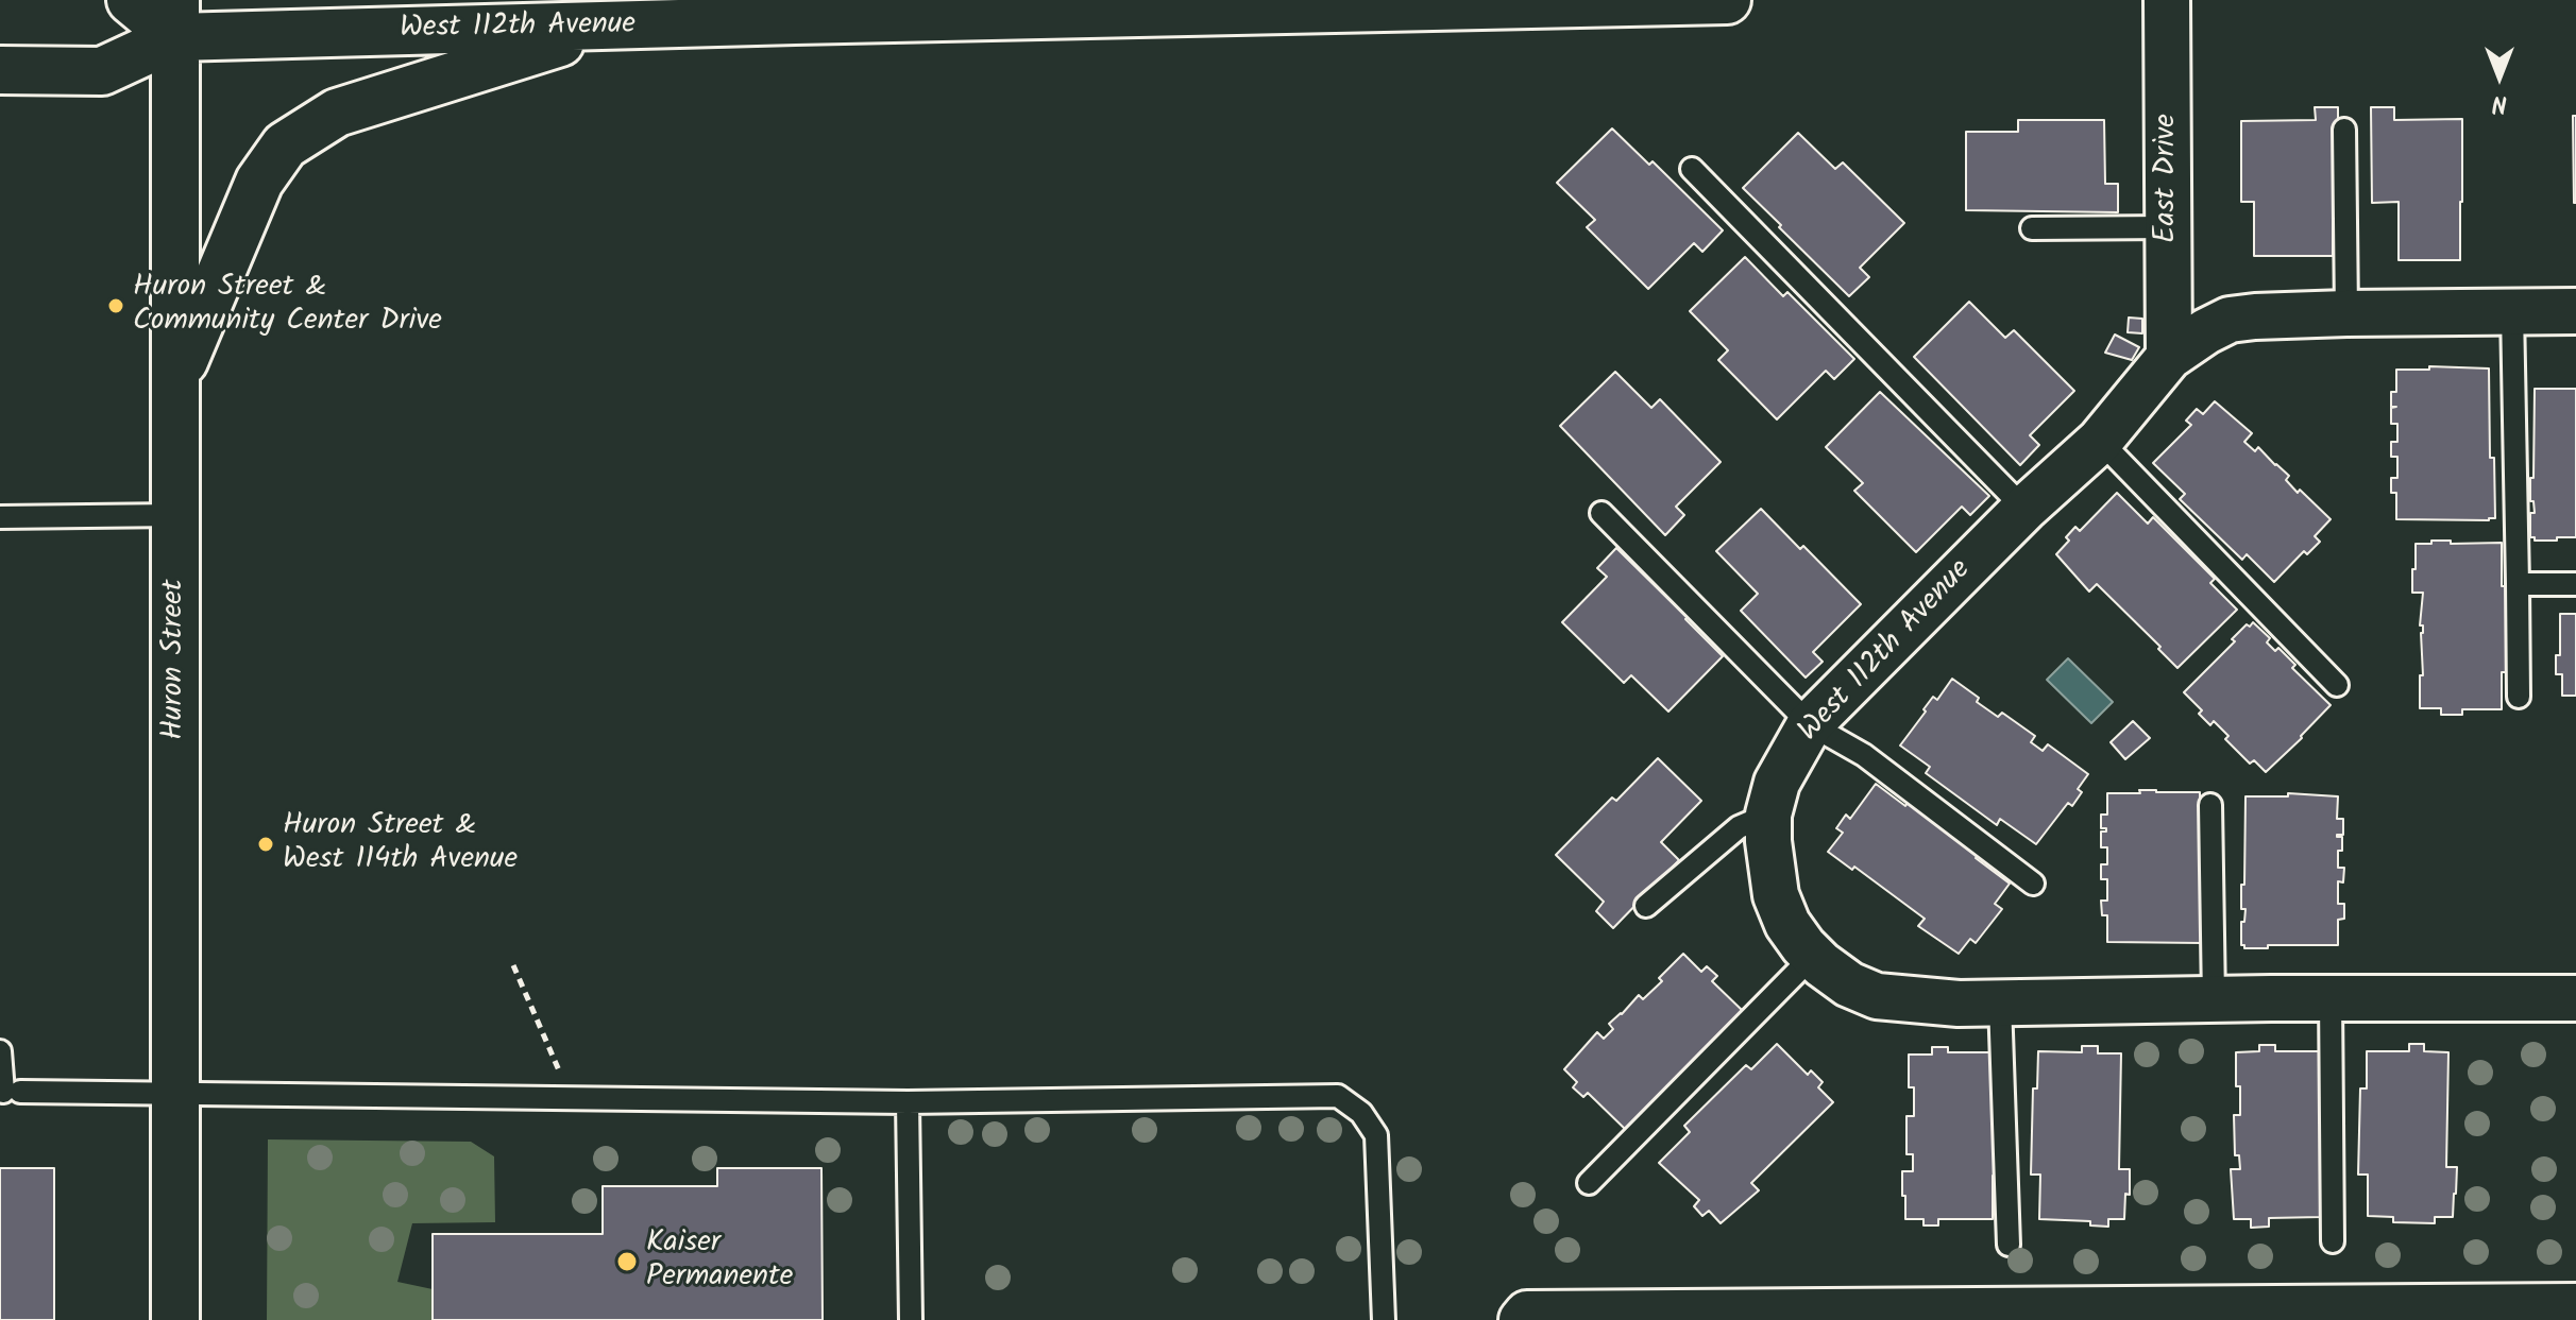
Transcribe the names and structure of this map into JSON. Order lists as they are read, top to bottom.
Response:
{
  "streets": {
    "main road": ["West 112th Avenue", "Huron Street"],
    "street": ["East Drive"]
  },
  "crossings": [
    ["West 112th Avenue", "East Drive"],
    ["West 112th Avenue", "Huron Street"]
  ],
  "places": ["Huron Street & Community Center Drive", "Huron Street & West 114th Avenue", "Kaiser Permanente"],
  "north": "bottom"
}
